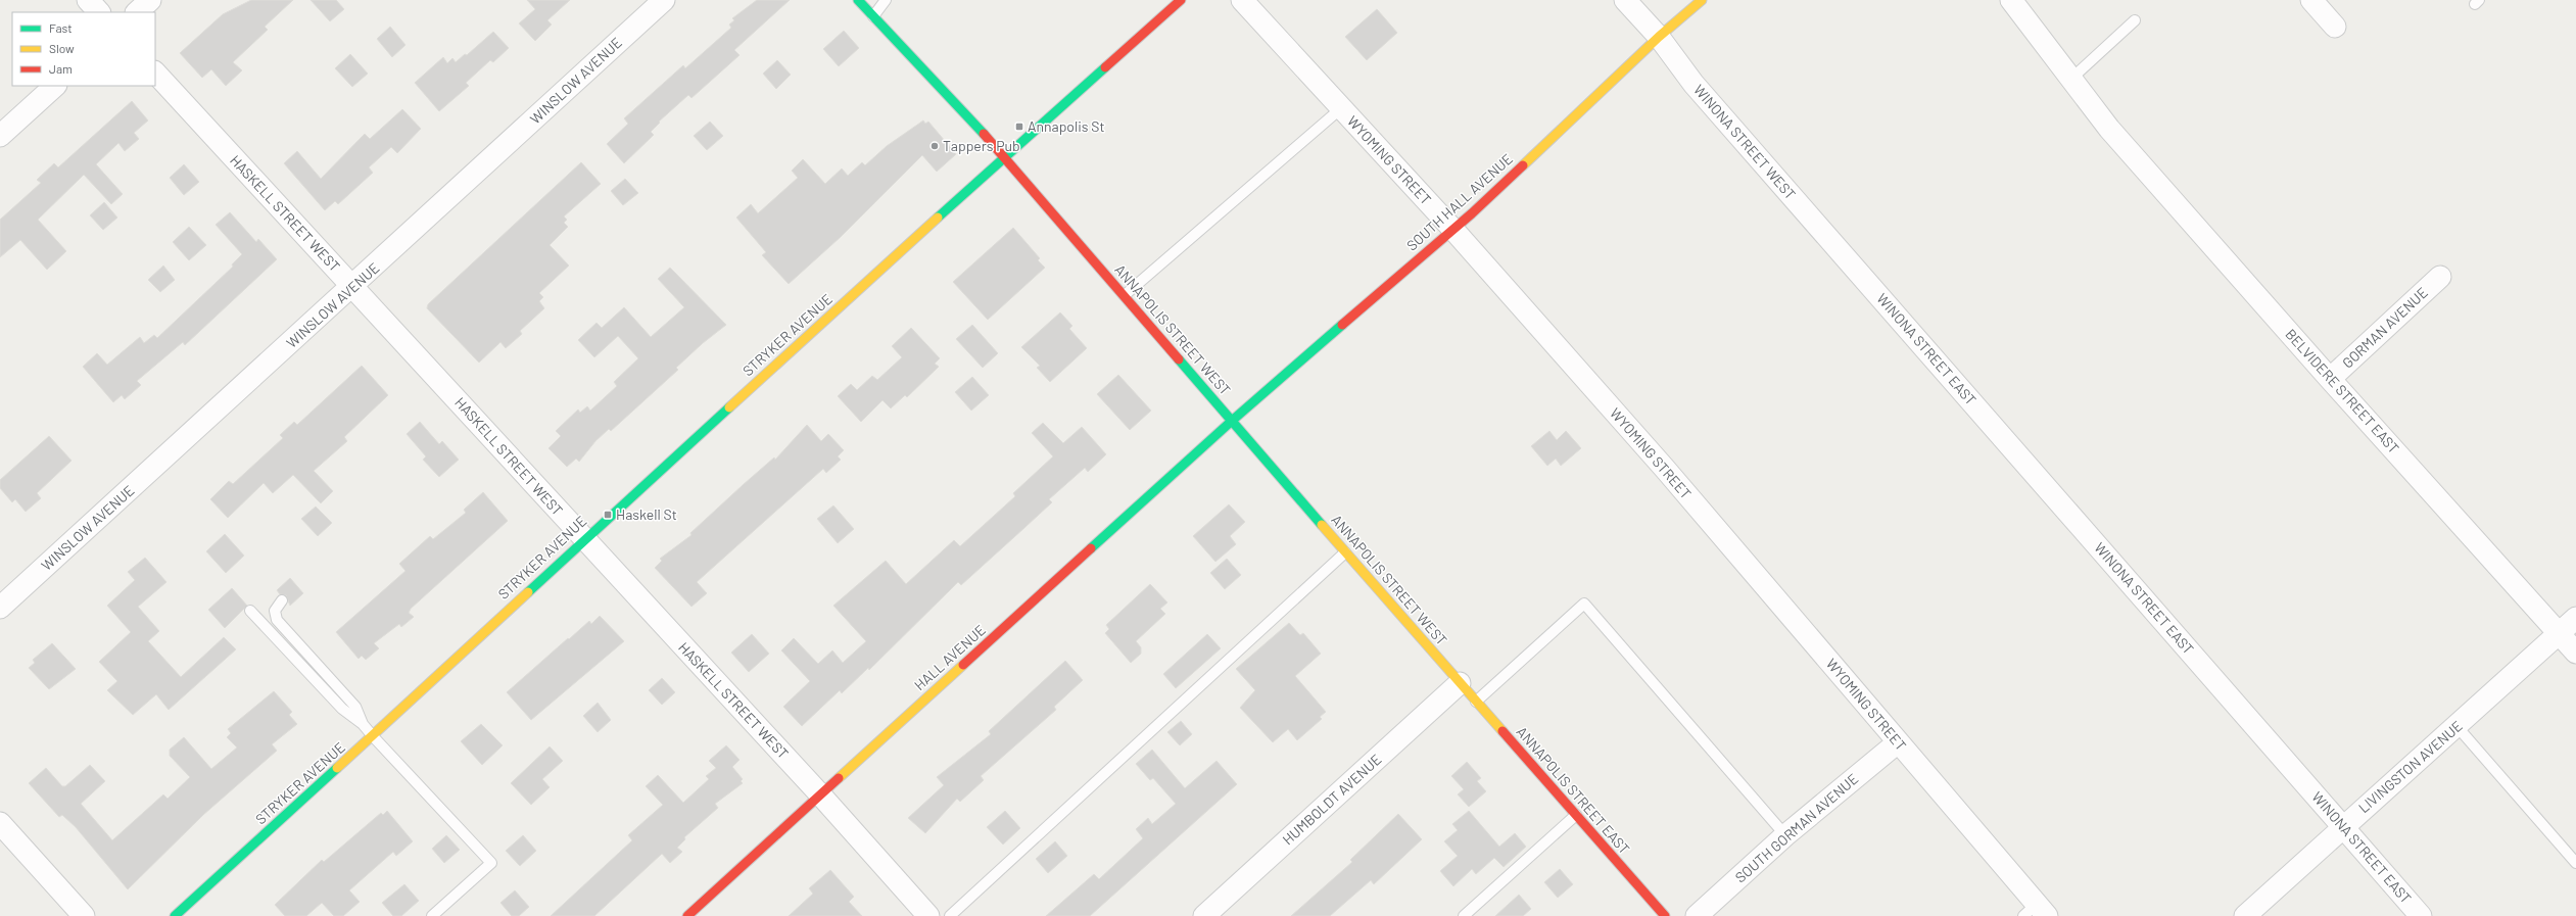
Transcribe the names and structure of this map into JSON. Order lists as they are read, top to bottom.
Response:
{
  "streets": {
    "street": [
      "WINSLOW AVENUE",
      "WINONA STREET WEST",
      "WYOMING STREET",
      "SOUTH HALL AVENUE",
      "HASKELL STREET WEST",
      "GORMAN AVENUE",
      "ANNAPOLIS STREET WEST",
      "STRYKER AVENUE",
      "WINONA STREET EAST",
      "BELVIDERE STREET EAST",
      "HALL AVENUE",
      "LIVINGSTON AVENUE",
      "ANNAPOLIS STREET EAST",
      "HUMBOLDT AVENUE",
      "SOUTH GORMAN AVENUE"
    ]
  },
  "crossings": [
    ["WINSLOW AVENUE", "HASKELL STREET WEST"],
    ["WINONA STREET WEST", "SOUTH HALL AVENUE"],
    ["WINONA STREET WEST", "WINONA STREET EAST"],
    ["WYOMING STREET", "SOUTH HALL AVENUE"],
    ["WYOMING STREET", "SOUTH GORMAN AVENUE"],
    ["SOUTH HALL AVENUE", "ANNAPOLIS STREET WEST"],
    ["SOUTH HALL AVENUE", "HALL AVENUE"],
    ["HASKELL STREET WEST", "STRYKER AVENUE"],
    ["HASKELL STREET WEST", "HALL AVENUE"],
    ["GORMAN AVENUE", "BELVIDERE STREET EAST"],
    ["ANNAPOLIS STREET WEST", "STRYKER AVENUE"],
    ["ANNAPOLIS STREET WEST", "HALL AVENUE"],
    ["ANNAPOLIS STREET WEST", "ANNAPOLIS STREET EAST"],
    ["ANNAPOLIS STREET WEST", "HUMBOLDT AVENUE"],
    ["WINONA STREET EAST", "LIVINGSTON AVENUE"],
    ["BELVIDERE STREET EAST", "LIVINGSTON AVENUE"],
    ["ANNAPOLIS STREET EAST", "HUMBOLDT AVENUE"]
  ],
  "places": {
    "transit": ["Annapolis St", "Haskell St"],
    "other": ["Tappers Pub"]
  },
  "legend": ["Fast", "Slow", "Jam"]
}
